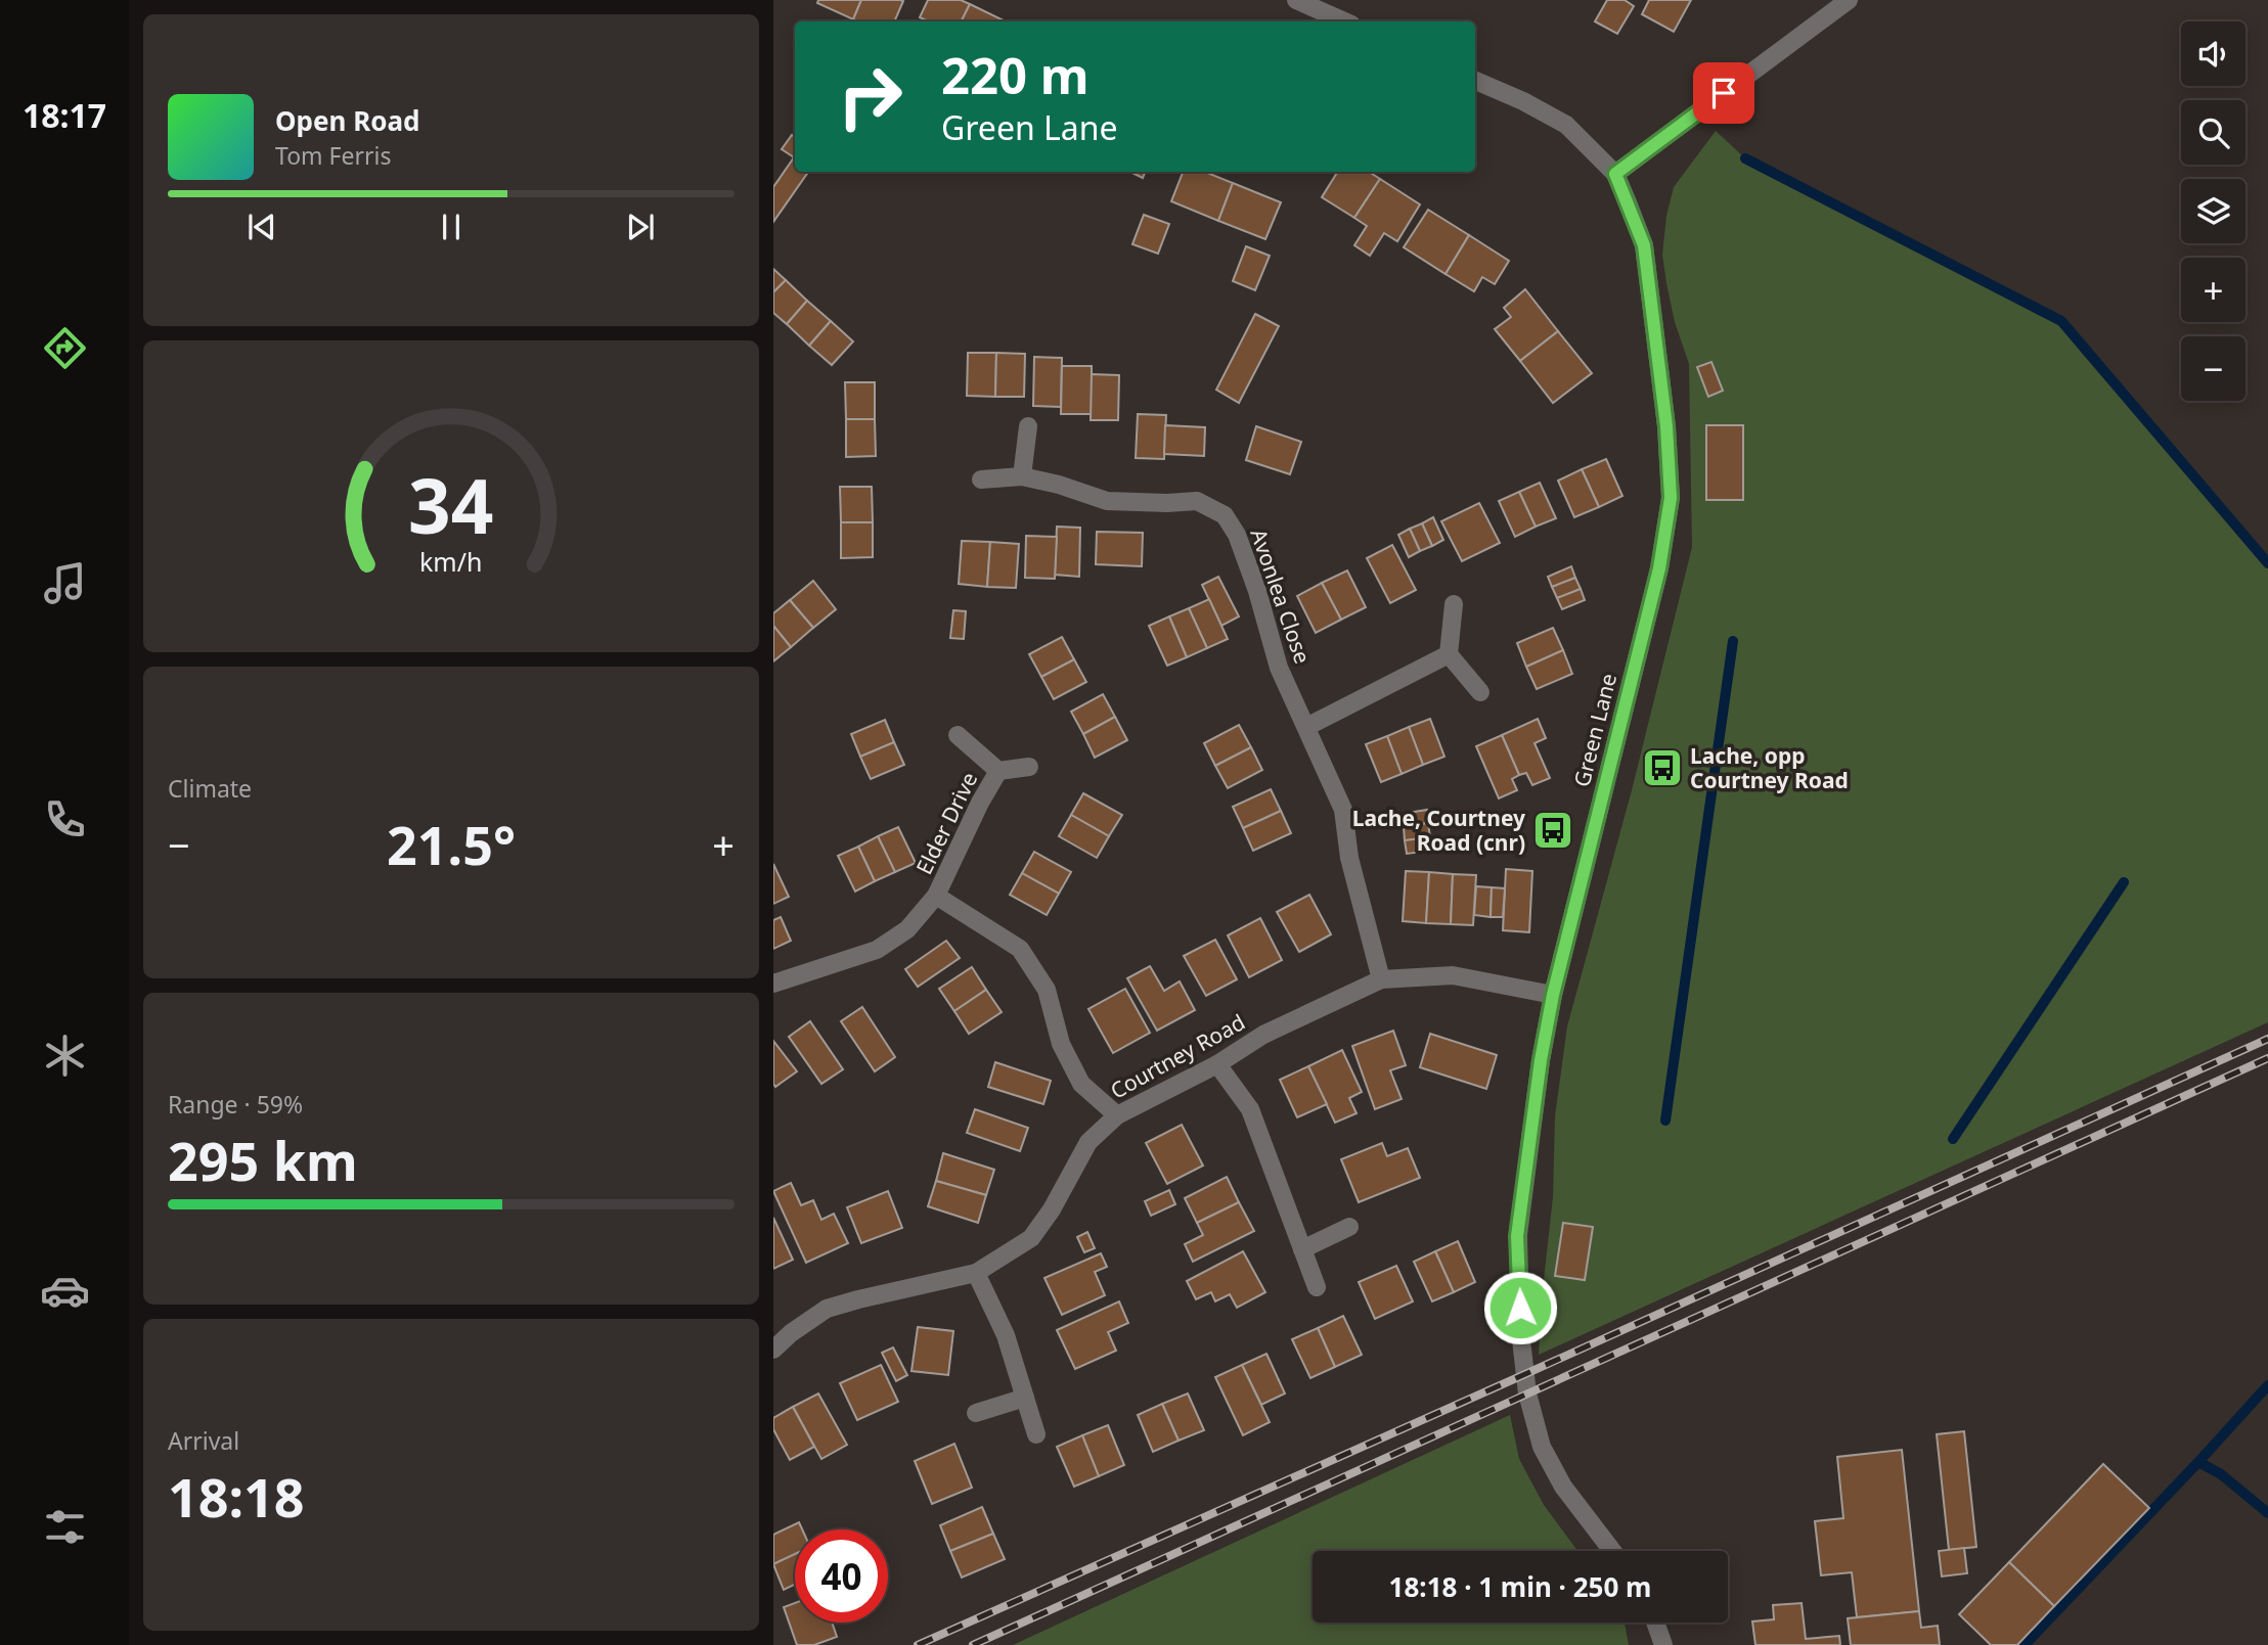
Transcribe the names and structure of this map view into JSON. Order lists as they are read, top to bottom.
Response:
{
  "streets": {
    "street": [
      "Avonlea Close",
      "Green Lane",
      "Elder Drive",
      "Courtney Road"
    ]
  },
  "crossings": [
    ["Avonlea Close", "Courtney Road"],
    ["Green Lane", "Courtney Road"],
    ["Elder Drive", "Courtney Road"]
  ],
  "places": {
    "bus stop": ["Lache, opp Courtney Road", "Lache, Courtney Road (cnr)"]
  },
  "page": {
    "tabs": "18:17",
    "map_buttons": ["+", "−"],
    "turn": ["220 m", "Green Lane"],
    "song": ["Open Road", "Tom Ferris"],
    "tile": [
      "Climate",
      ["Range · 59%", "295 km"],
      ["Arrival", "18:18"]
    ],
    "heat": ["−", "21.5°", "+"],
    "limit": "40",
    "trip": "18:18 · 1 min · 250 m",
    "gauge": ["34", "km/h"]
  }
}
